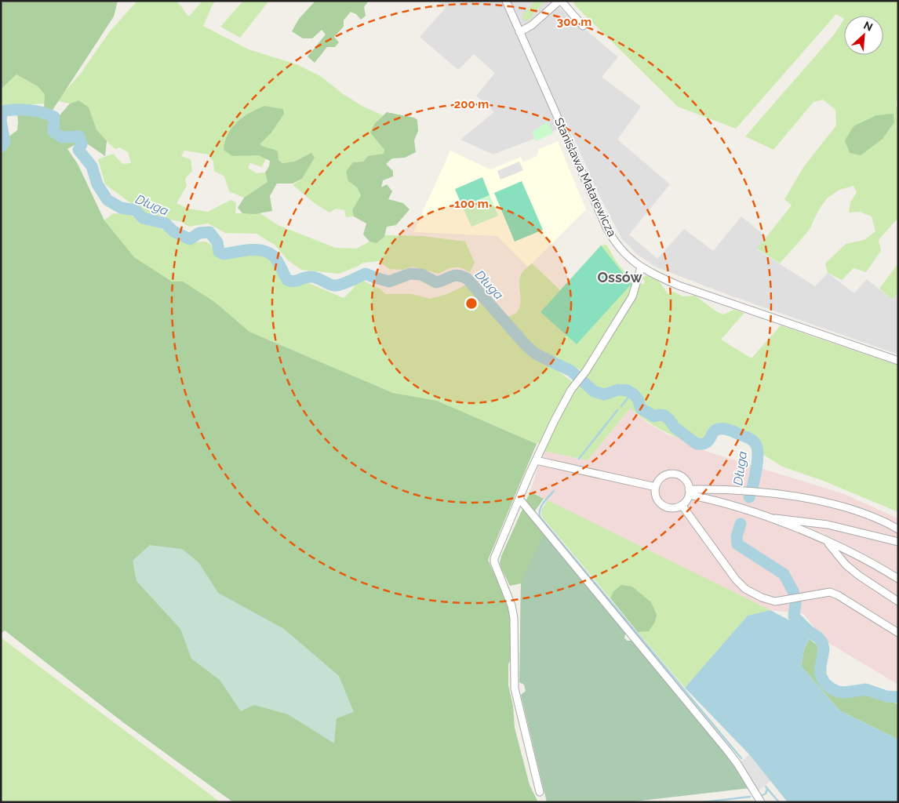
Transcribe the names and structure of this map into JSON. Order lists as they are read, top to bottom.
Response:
{
  "streets": {
    "street": ["Stanisława Matarewicza"]
  },
  "districts": ["Ossów"],
  "water": ["Długa"],
  "north": "top right",
  "rings": ["300 m", "200 m", "100 m"]
}
